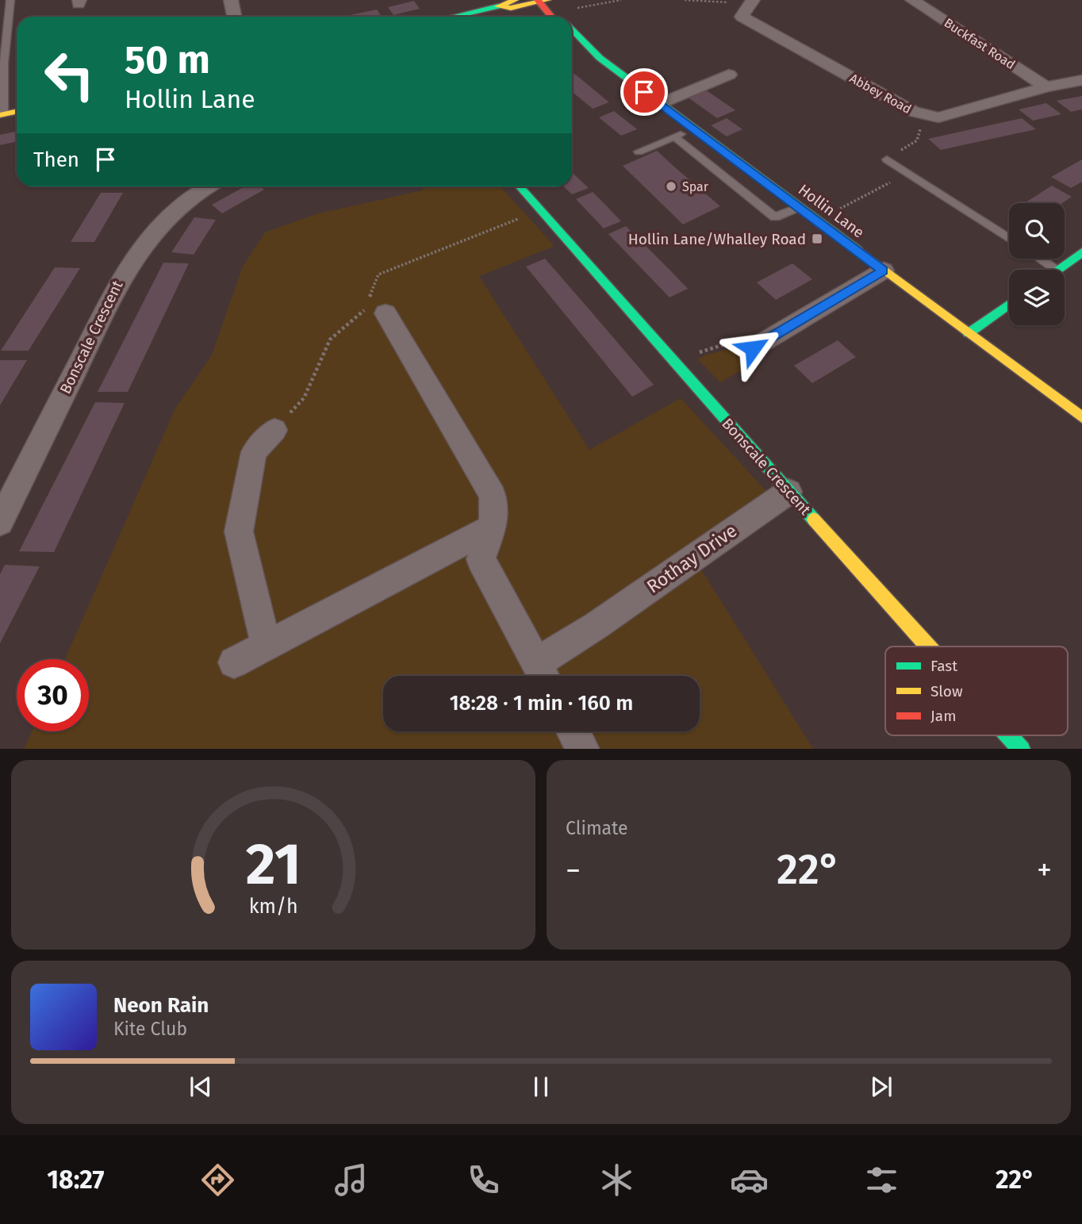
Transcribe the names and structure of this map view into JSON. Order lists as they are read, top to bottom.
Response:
{
  "streets": {
    "street": [
      "Buckfast Road",
      "Abbey Road",
      "Hollin Lane",
      "Bonscale Crescent",
      "Rothay Drive"
    ]
  },
  "crossings": [
    ["Buckfast Road", "Abbey Road"],
    ["Bonscale Crescent", "Rothay Drive"]
  ],
  "places": {
    "other": ["Spar"],
    "transit": ["Hollin Lane/Whalley Road"]
  },
  "legend": ["Fast", "Slow", "Jam"],
  "page": {
    "turn": ["50 m", "Hollin Lane"],
    "then": "Then",
    "limit": "30",
    "trip": "18:28 · 1 min · 160 m",
    "tile": "Climate",
    "heat": ["−", "22°", "+"],
    "song": ["Neon Rain", "Kite Club"],
    "tabs": ["18:27", "22°"],
    "gauge": ["21", "km/h"]
  }
}
